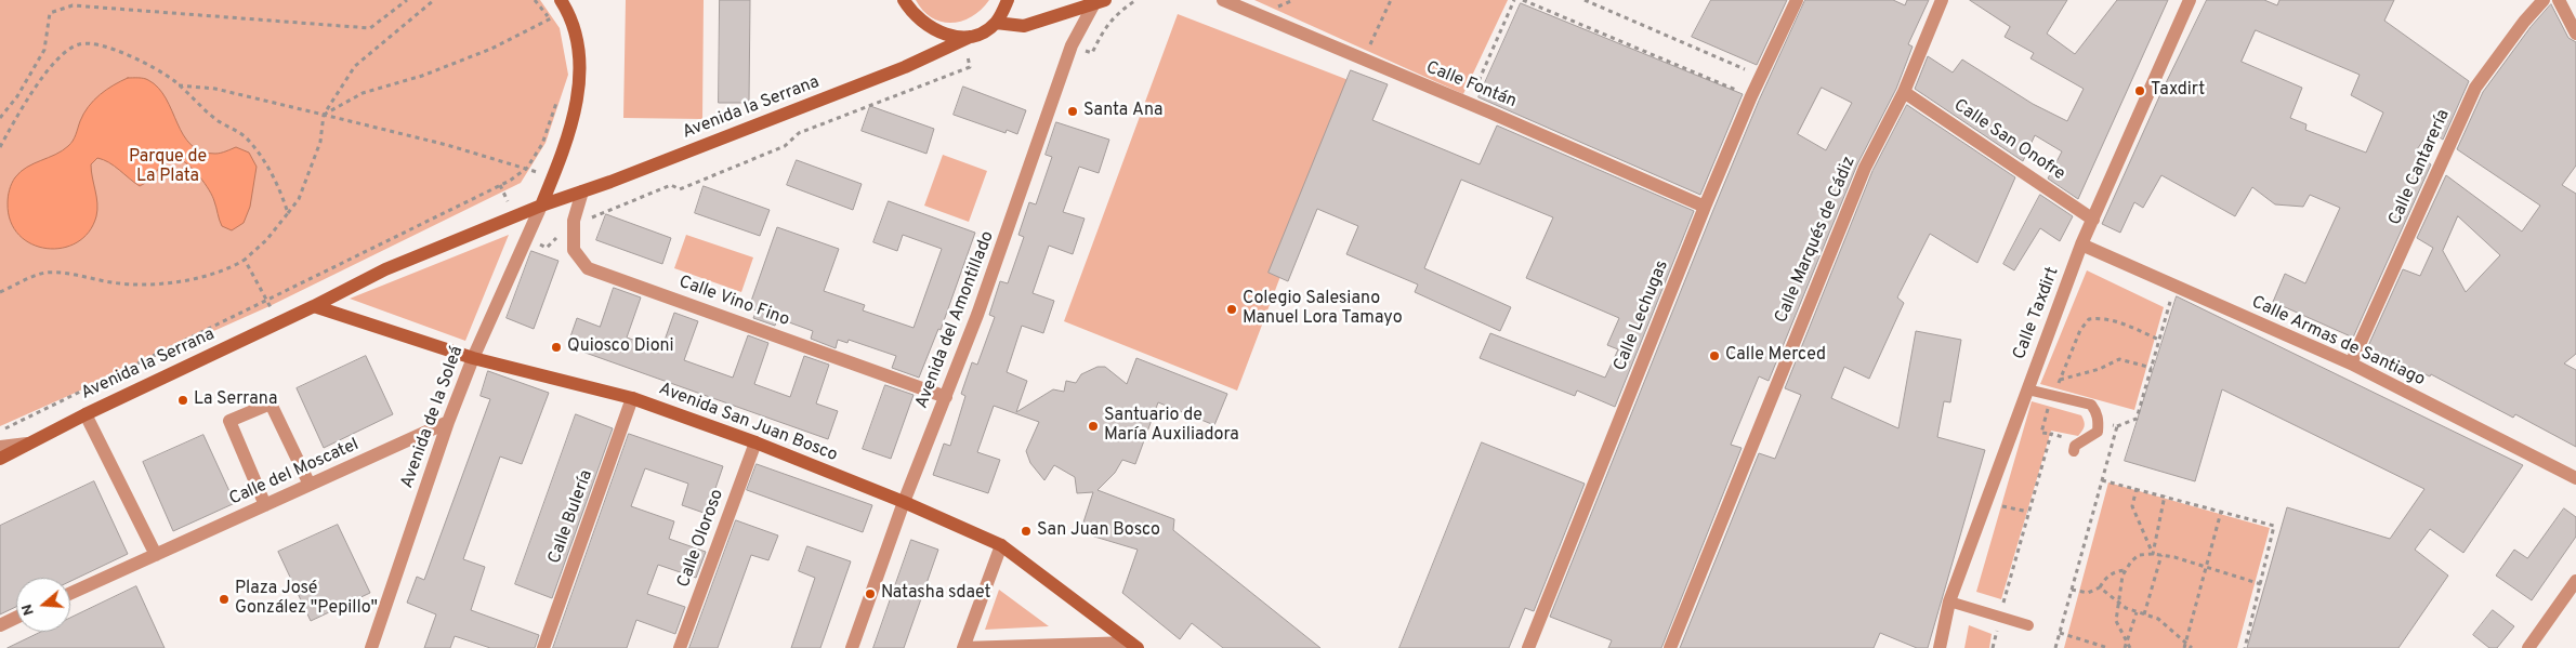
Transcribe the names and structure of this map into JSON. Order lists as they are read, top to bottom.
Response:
{
  "streets": {
    "main road": ["Avenida la Serrana", "Avenida San Juan Bosco"],
    "street": [
      "Calle Fontán",
      "Calle San Onofre",
      "Calle Cantarería",
      "Calle Marqués de Cádiz",
      "Calle Vino Fino",
      "Calle Taxdirt",
      "Calle Lechugas",
      "Avenida del Amontillado",
      "Calle Armas de Santiago",
      "Avenida de la Soleá",
      "Calle del Moscatel",
      "Calle Bulería",
      "Calle Oloroso"
    ]
  },
  "crossings": [
    ["Calle Fontán", "Calle Lechugas"],
    ["Avenida la Serrana", "Calle Vino Fino"],
    ["Avenida la Serrana", "Avenida de la Soleá"],
    ["Calle San Onofre", "Calle Marqués de Cádiz"],
    ["Calle San Onofre", "Calle Taxdirt"],
    ["Calle Cantarería", "Calle Armas de Santiago"],
    ["Calle Vino Fino", "Avenida del Amontillado"],
    ["Calle Taxdirt", "Calle Armas de Santiago"],
    ["Avenida del Amontillado", "Avenida San Juan Bosco"],
    ["Avenida de la Soleá", "Avenida San Juan Bosco"],
    ["Avenida de la Soleá", "Calle del Moscatel"],
    ["Avenida San Juan Bosco", "Calle Bulería"],
    ["Avenida San Juan Bosco", "Calle Oloroso"]
  ],
  "parks": ["Parque de La Plata"],
  "places": [
    "Taxdirt",
    "Santa Ana",
    "Colegio Salesiano Manuel Lora Tamayo",
    "Quiosco Dioni",
    "Calle Merced",
    "La Serrana",
    "Santuario de María Auxiliadora",
    "San Juan Bosco",
    "Natasha sdaet",
    "Plaza José González \"Pepillo\""
  ],
  "north": "left"
}
